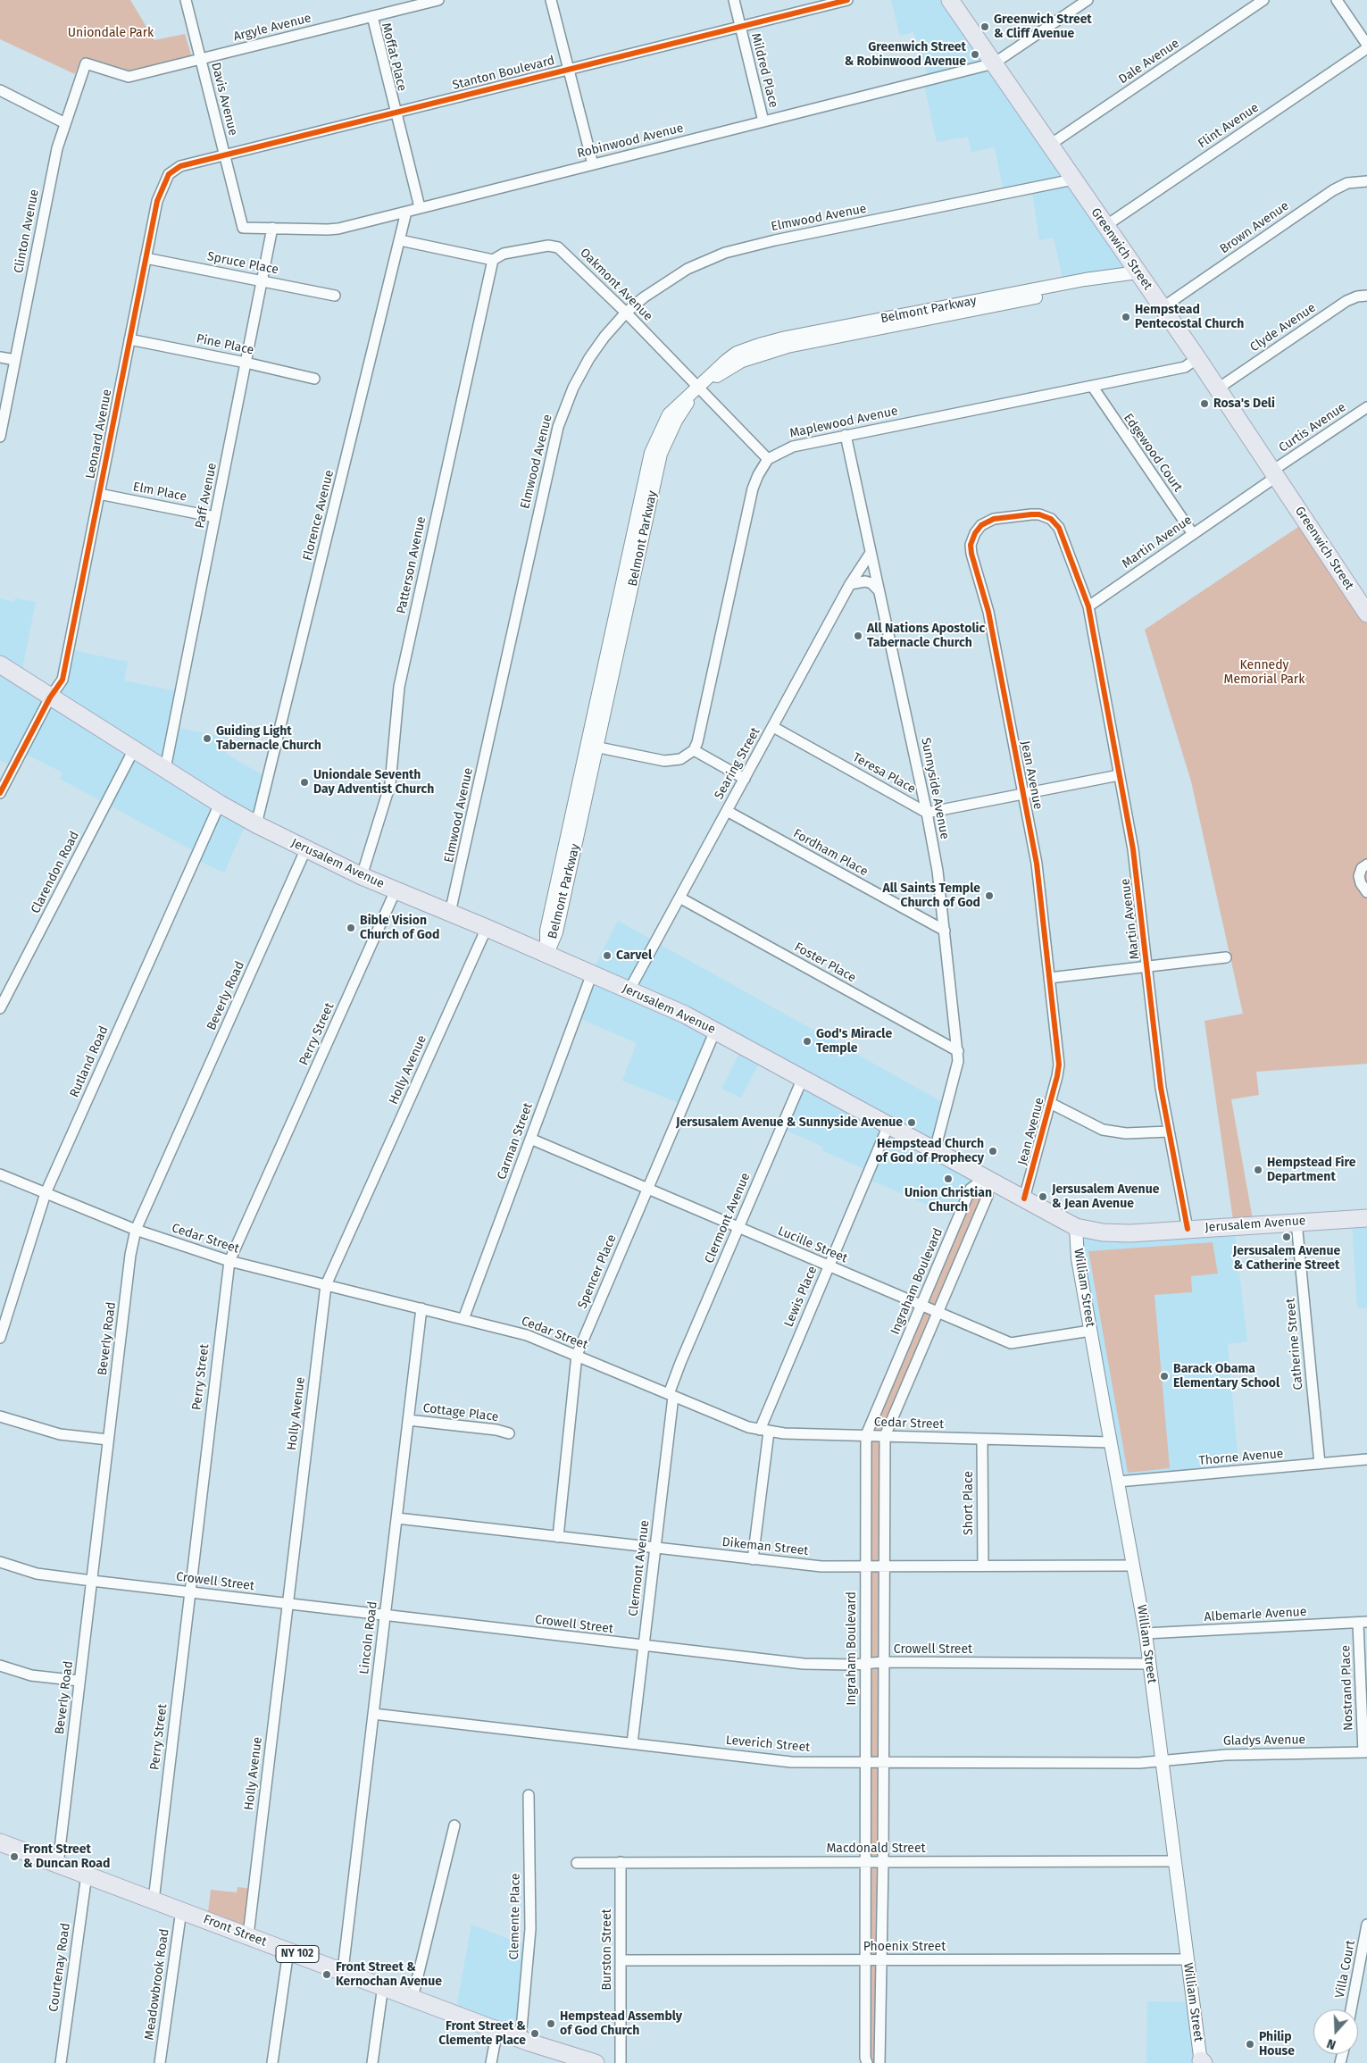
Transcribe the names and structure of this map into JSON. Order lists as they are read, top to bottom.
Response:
{
  "streets": {
    "main road": [
      "Greenwich Street",
      "Jerusalem Avenue",
      "Front Street",
      "NY 102"
    ],
    "street": [
      "Argyle Avenue",
      "Moffat Place",
      "Dale Avenue",
      "Mildred Place",
      "Stanton Boulevard",
      "Davis Avenue",
      "Flint Avenue",
      "Robinwood Avenue",
      "Elmwood Avenue",
      "Brown Avenue",
      "Clinton Avenue",
      "Spruce Place",
      "Oakmont Avenue",
      "Belmont Parkway",
      "Clyde Avenue",
      "Pine Place",
      "Maplewood Avenue",
      "Curtis Avenue",
      "Leonard Avenue",
      "Edgewood Court",
      "Elm Place",
      "Paff Avenue",
      "Florence Avenue",
      "Martin Avenue",
      "Patterson Avenue",
      "Searing Street",
      "Teresa Place",
      "Jean Avenue",
      "Sunnyside Avenue",
      "Fordham Place",
      "Clarendon Road",
      "Foster Place",
      "Beverly Road",
      "Perry Street",
      "Rutland Road",
      "Holly Avenue",
      "Carman Street",
      "Clermont Avenue",
      "Cedar Street",
      "Lucille Street",
      "Spencer Place",
      "Ingraham Boulevard",
      "William Street",
      "Lewis Place",
      "Catherine Street",
      "Cottage Place",
      "Thorne Avenue",
      "Short Place",
      "Dikeman Street",
      "Crowell Street",
      "Albemarle Avenue",
      "Lincoln Road",
      "Nostrand Place",
      "Gladys Avenue",
      "Leverich Street",
      "Macdonald Street",
      "Clemente Place",
      "Phoenix Street",
      "Burston Street",
      "Courtenay Road",
      "Villa Court",
      "Meadowbrook Road"
    ]
  },
  "crossings": [
    ["Argyle Avenue", "Moffat Place"],
    ["Argyle Avenue", "Davis Avenue"],
    ["Argyle Avenue", "Clinton Avenue"],
    ["Moffat Place", "Stanton Boulevard"],
    ["Moffat Place", "Robinwood Avenue"],
    ["Dale Avenue", "Greenwich Street"],
    ["Mildred Place", "Stanton Boulevard"],
    ["Mildred Place", "Robinwood Avenue"],
    ["Stanton Boulevard", "Davis Avenue"],
    ["Stanton Boulevard", "Leonard Avenue"],
    ["Davis Avenue", "Robinwood Avenue"],
    ["Davis Avenue", "Paff Avenue"],
    ["Flint Avenue", "Greenwich Street"],
    ["Robinwood Avenue", "Greenwich Street"],
    ["Robinwood Avenue", "Paff Avenue"],
    ["Robinwood Avenue", "Florence Avenue"],
    ["Elmwood Avenue", "Greenwich Street"],
    ["Elmwood Avenue", "Oakmont Avenue"],
    ["Elmwood Avenue", "Jerusalem Avenue"],
    ["Brown Avenue", "Greenwich Street"],
    ["Greenwich Street", "Belmont Parkway"],
    ["Greenwich Street", "Clyde Avenue"],
    ["Greenwich Street", "Maplewood Avenue"],
    ["Greenwich Street", "Curtis Avenue"],
    ["Greenwich Street", "Martin Avenue"],
    ["Spruce Place", "Leonard Avenue"],
    ["Spruce Place", "Paff Avenue"],
    ["Oakmont Avenue", "Belmont Parkway"],
    ["Oakmont Avenue", "Maplewood Avenue"],
    ["Oakmont Avenue", "Patterson Avenue"],
    ["Belmont Parkway", "Jerusalem Avenue"],
    ["Pine Place", "Leonard Avenue"],
    ["Pine Place", "Paff Avenue"],
    ["Maplewood Avenue", "Edgewood Court"],
    ["Maplewood Avenue", "Sunnyside Avenue"],
    ["Curtis Avenue", "Martin Avenue"],
    ["Leonard Avenue", "Elm Place"],
    ["Leonard Avenue", "Jerusalem Avenue"],
    ["Edgewood Court", "Martin Avenue"],
    ["Elm Place", "Paff Avenue"],
    ["Paff Avenue", "Jerusalem Avenue"],
    ["Florence Avenue", "Jerusalem Avenue"],
    ["Martin Avenue", "Jean Avenue"],
    ["Martin Avenue", "Jerusalem Avenue"],
    ["Patterson Avenue", "Jerusalem Avenue"],
    ["Searing Street", "Teresa Place"],
    ["Searing Street", "Sunnyside Avenue"],
    ["Searing Street", "Fordham Place"],
    ["Searing Street", "Jerusalem Avenue"],
    ["Searing Street", "Foster Place"],
    ["Teresa Place", "Sunnyside Avenue"],
    ["Jean Avenue", "Jerusalem Avenue"],
    ["Sunnyside Avenue", "Fordham Place"],
    ["Sunnyside Avenue", "Jerusalem Avenue"],
    ["Sunnyside Avenue", "Foster Place"],
    ["Jerusalem Avenue", "Clarendon Road"],
    ["Jerusalem Avenue", "Beverly Road"],
    ["Jerusalem Avenue", "Perry Street"],
    ["Jerusalem Avenue", "Rutland Road"],
    ["Jerusalem Avenue", "Holly Avenue"],
    ["Jerusalem Avenue", "Carman Street"],
    ["Jerusalem Avenue", "Clermont Avenue"],
    ["Jerusalem Avenue", "Spencer Place"],
    ["Jerusalem Avenue", "Ingraham Boulevard"],
    ["Jerusalem Avenue", "William Street"],
    ["Jerusalem Avenue", "Lewis Place"],
    ["Jerusalem Avenue", "Catherine Street"],
    ["Beverly Road", "Cedar Street"],
    ["Beverly Road", "Crowell Street"],
    ["Beverly Road", "Front Street"],
    ["Perry Street", "Cedar Street"],
    ["Perry Street", "Crowell Street"],
    ["Perry Street", "Front Street"],
    ["Rutland Road", "Cedar Street"],
    ["Holly Avenue", "Cedar Street"],
    ["Holly Avenue", "Crowell Street"],
    ["Holly Avenue", "Front Street"],
    ["Carman Street", "Cedar Street"],
    ["Carman Street", "Lucille Street"],
    ["Clermont Avenue", "Cedar Street"],
    ["Clermont Avenue", "Lucille Street"],
    ["Clermont Avenue", "Dikeman Street"],
    ["Clermont Avenue", "Crowell Street"],
    ["Clermont Avenue", "Leverich Street"],
    ["Cedar Street", "Spencer Place"],
    ["Cedar Street", "Ingraham Boulevard"],
    ["Cedar Street", "William Street"],
    ["Cedar Street", "Lewis Place"],
    ["Cedar Street", "Short Place"],
    ["Cedar Street", "Lincoln Road"],
    ["Lucille Street", "Spencer Place"],
    ["Lucille Street", "Ingraham Boulevard"],
    ["Lucille Street", "William Street"],
    ["Lucille Street", "Lewis Place"],
    ["Spencer Place", "Dikeman Street"],
    ["Ingraham Boulevard", "Dikeman Street"],
    ["Ingraham Boulevard", "Crowell Street"],
    ["Ingraham Boulevard", "Leverich Street"],
    ["Ingraham Boulevard", "Macdonald Street"],
    ["Ingraham Boulevard", "Phoenix Street"],
    ["William Street", "Thorne Avenue"],
    ["William Street", "Dikeman Street"],
    ["William Street", "Crowell Street"],
    ["William Street", "Albemarle Avenue"],
    ["William Street", "Gladys Avenue"],
    ["William Street", "Leverich Street"],
    ["William Street", "Macdonald Street"],
    ["William Street", "Phoenix Street"],
    ["Lewis Place", "Dikeman Street"],
    ["Catherine Street", "Thorne Avenue"],
    ["Cottage Place", "Lincoln Road"],
    ["Short Place", "Dikeman Street"],
    ["Dikeman Street", "Lincoln Road"],
    ["Crowell Street", "Lincoln Road"],
    ["Albemarle Avenue", "Nostrand Place"],
    ["Lincoln Road", "Leverich Street"],
    ["Lincoln Road", "Front Street"],
    ["Nostrand Place", "Gladys Avenue"],
    ["Gladys Avenue", "Leverich Street"],
    ["Macdonald Street", "Burston Street"],
    ["Clemente Place", "Front Street"],
    ["Front Street", "Courtenay Road"],
    ["Front Street", "Meadowbrook Road"],
    ["Phoenix Street", "Burston Street"]
  ],
  "parks": ["Uniondale Park", "Kennedy Memorial Park"],
  "places": [
    "Greenwich Street & Cliff Avenue",
    "Greenwich Street & Robinwood Avenue",
    "Hempstead Pentecostal Church",
    "Rosa's Deli",
    "All Nations Apostolic Tabernacle Church",
    "Guiding Light Tabernacle Church",
    "Uniondale Seventh Day Adventist Church",
    "All Saints Temple Church of God",
    "Bible Vision Church of God",
    "Carvel",
    "God's Miracle Temple",
    "Jersusalem Avenue & Sunnyside Avenue",
    "Hempstead Church of God of Prophecy",
    "Hempstead Fire Department",
    "Union Christian Church",
    "Jersusalem Avenue & Jean Avenue",
    "Jersusalem Avenue & Catherine Street",
    "Barack Obama Elementary School",
    "Front Street & Duncan Road",
    "Front Street & Kernochan Avenue",
    "Hempstead Assembly of God Church",
    "Front Street & Clemente Place",
    "Philip House"
  ],
  "north": "bottom"
}
